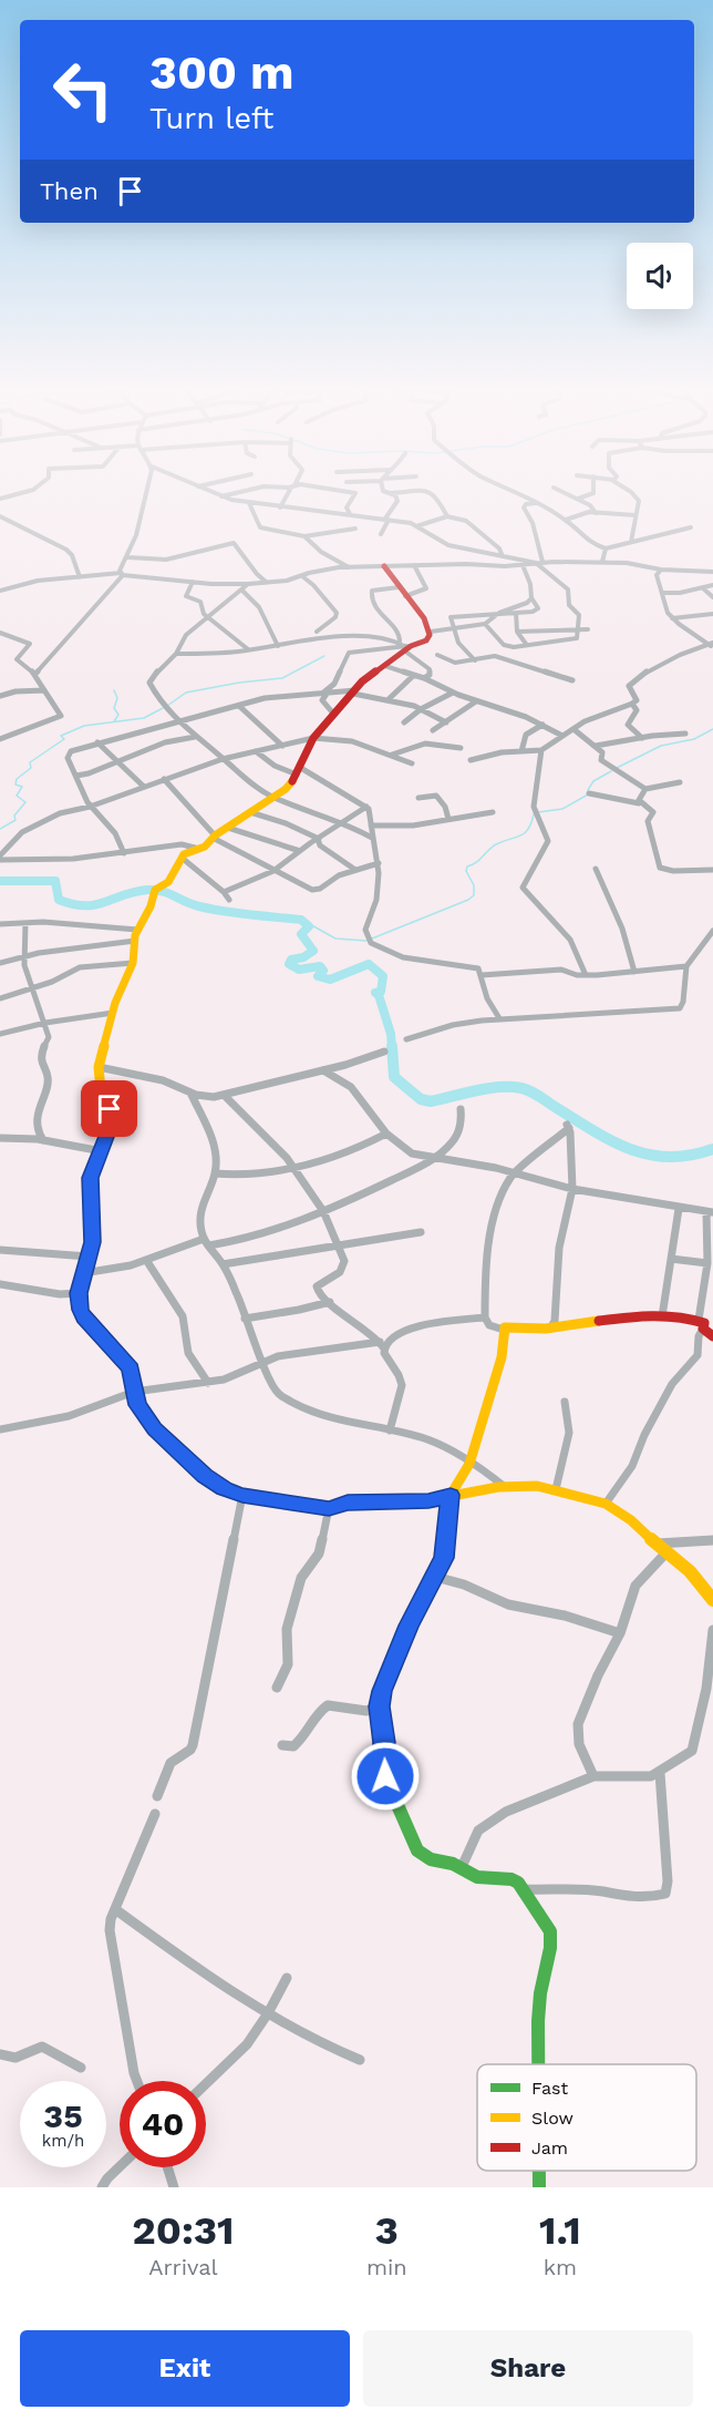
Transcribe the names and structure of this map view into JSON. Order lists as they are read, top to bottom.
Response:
{
  "legend": ["Fast", "Slow", "Jam"],
  "page": {
    "turn": ["300 m", "Turn left"],
    "then": "Then",
    "speed": "35 km/h",
    "limit": "40",
    "eta": [
      "20:31",
      "Arrival",
      "3",
      "min",
      "1.1",
      "km"
    ],
    "buttons": ["Exit", "Share"]
  }
}
